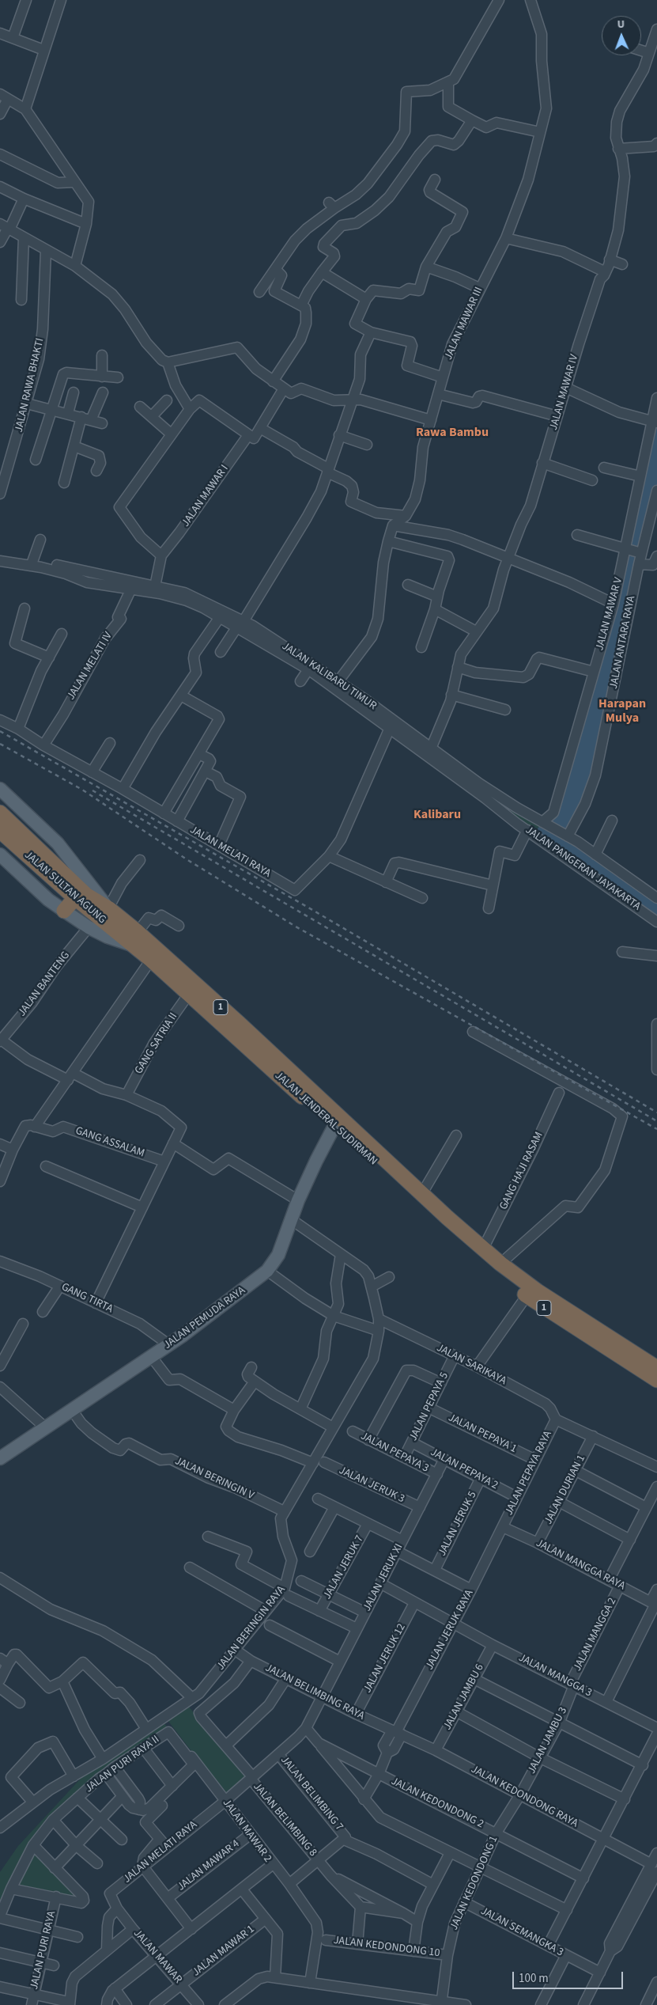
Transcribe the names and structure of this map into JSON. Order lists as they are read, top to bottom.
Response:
{
  "streets": {
    "highway": ["JALAN SULTAN AGUNG", "1", "JALAN JENDERAL SUDIRMAN"],
    "main road": ["JALAN PEMUDA RAYA"],
    "street": [
      "JALAN MAWAR III",
      "JALAN RAWA BHAKTI",
      "JALAN MAWAR IV",
      "JALAN MAWAR I",
      "JALAN MAWAR V",
      "JALAN ANTARA RAYA",
      "JALAN MELATI IV",
      "JALAN KALIBARU TIMUR",
      "JALAN MELATI RAYA",
      "JALAN PANGERAN JAYAKARTA",
      "JALAN BANTENG",
      "GANG SATRIA II",
      "GANG ASSALAM",
      "GANG HAJI RASAM",
      "GANG TIRTA",
      "JALAN SARIKAYA",
      "JALAN PEPAYA 5",
      "JALAN PEPAYA 1",
      "JALAN PEPAYA 3",
      "JALAN PEPAYA 2",
      "JALAN PEPAYA RAYA",
      "JALAN BERINGIN V",
      "JALAN JERUK 3",
      "JALAN DURIAN 1",
      "JALAN JERUK 5",
      "JALAN MANGGA RAYA",
      "JALAN JERUK 7",
      "JALAN JERUK XI",
      "JALAN BERINGIN RAYA",
      "JALAN JERUK RAYA",
      "JALAN MANGGA 2",
      "JALAN JERUK 12",
      "JALAN MANGGA 3",
      "JALAN BELIMBING RAYA",
      "JALAN JAMBU 6",
      "JALAN JAMBU 3",
      "JALAN PURI RAYA II",
      "JALAN BELIMBING 7",
      "JALAN KEDONDONG RAYA",
      "JALAN KEDONDONG 2",
      "JALAN BELIMBING 8",
      "JALAN MAWAR 2",
      "JALAN MAWAR 4",
      "JALAN KEDONDONG 1",
      "JALAN SEMANGKA 3",
      "JALAN KEDONDONG 10",
      "JALAN PURI RAYA",
      "JALAN MAWAR 1",
      "JALAN MAWAR"
    ]
  },
  "crossings": [
    ["JALAN MAWAR IV", "JALAN KALIBARU TIMUR"],
    ["JALAN MAWAR V", "JALAN ANTARA RAYA"],
    ["JALAN MAWAR V", "JALAN KALIBARU TIMUR"],
    ["JALAN ANTARA RAYA", "JALAN KALIBARU TIMUR"],
    ["JALAN ANTARA RAYA", "JALAN PANGERAN JAYAKARTA"],
    ["JALAN MELATI IV", "JALAN KALIBARU TIMUR"],
    ["JALAN MELATI IV", "JALAN MELATI RAYA"],
    ["JALAN KALIBARU TIMUR", "JALAN MELATI RAYA"],
    ["JALAN KALIBARU TIMUR", "JALAN PANGERAN JAYAKARTA"],
    ["JALAN MELATI RAYA", "JALAN JERUK XI"],
    ["JALAN MELATI RAYA", "JALAN BELIMBING 7"],
    ["JALAN MELATI RAYA", "JALAN BELIMBING 8"],
    ["JALAN MELATI RAYA", "JALAN MAWAR 2"],
    ["JALAN MELATI RAYA", "JALAN MAWAR"],
    ["JALAN SULTAN AGUNG", "JALAN JENDERAL SUDIRMAN"],
    ["JALAN BANTENG", "JALAN JENDERAL SUDIRMAN"],
    ["GANG SATRIA II", "JALAN JENDERAL SUDIRMAN"],
    ["JALAN JENDERAL SUDIRMAN", "GANG HAJI RASAM"],
    ["JALAN JENDERAL SUDIRMAN", "JALAN PEMUDA RAYA"],
    ["GANG TIRTA", "JALAN PEMUDA RAYA"],
    ["JALAN PEMUDA RAYA", "JALAN BERINGIN V"],
    ["JALAN PEMUDA RAYA", "JALAN BERINGIN RAYA"],
    ["JALAN SARIKAYA", "JALAN PEPAYA 5"],
    ["JALAN SARIKAYA", "JALAN PEPAYA RAYA"],
    ["JALAN SARIKAYA", "JALAN BERINGIN RAYA"],
    ["JALAN PEPAYA 5", "JALAN PEPAYA 1"],
    ["JALAN PEPAYA 5", "JALAN PEPAYA 3"],
    ["JALAN PEPAYA 5", "JALAN PEPAYA 2"],
    ["JALAN PEPAYA 1", "JALAN PEPAYA RAYA"],
    ["JALAN PEPAYA 3", "JALAN JERUK XI"],
    ["JALAN PEPAYA 2", "JALAN PEPAYA RAYA"],
    ["JALAN PEPAYA 2", "JALAN JERUK 5"],
    ["JALAN PEPAYA 2", "JALAN JERUK XI"],
    ["JALAN PEPAYA RAYA", "JALAN MANGGA RAYA"],
    ["JALAN PEPAYA RAYA", "JALAN JERUK RAYA"],
    ["JALAN BERINGIN V", "JALAN BERINGIN RAYA"],
    ["JALAN JERUK 3", "JALAN JERUK XI"],
    ["JALAN DURIAN 1", "JALAN MANGGA RAYA"],
    ["JALAN MANGGA RAYA", "JALAN JERUK RAYA"],
    ["JALAN MANGGA RAYA", "JALAN MANGGA 2"],
    ["JALAN JERUK XI", "JALAN MANGGA 3"],
    ["JALAN JERUK XI", "JALAN BELIMBING RAYA"],
    ["JALAN JERUK XI", "JALAN BELIMBING 7"],
    ["JALAN BERINGIN RAYA", "JALAN BELIMBING RAYA"],
    ["JALAN BERINGIN RAYA", "JALAN BELIMBING 8"],
    ["JALAN BERINGIN RAYA", "JALAN MAWAR 2"],
    ["JALAN JERUK RAYA", "JALAN MANGGA 3"],
    ["JALAN JERUK RAYA", "JALAN BELIMBING RAYA"],
    ["JALAN JERUK RAYA", "JALAN KEDONDONG RAYA"],
    ["JALAN JERUK RAYA", "JALAN KEDONDONG 2"],
    ["JALAN MANGGA 2", "JALAN MANGGA 3"],
    ["JALAN MANGGA 2", "JALAN JAMBU 3"],
    ["JALAN JERUK 12", "JALAN MANGGA 3"],
    ["JALAN JERUK 12", "JALAN BELIMBING RAYA"],
    ["JALAN MANGGA 3", "JALAN JAMBU 6"],
    ["JALAN MANGGA 3", "JALAN JAMBU 3"],
    ["JALAN BELIMBING RAYA", "JALAN KEDONDONG RAYA"],
    ["JALAN BELIMBING RAYA", "JALAN BELIMBING 8"],
    ["JALAN JAMBU 6", "JALAN KEDONDONG RAYA"],
    ["JALAN JAMBU 3", "JALAN KEDONDONG RAYA"],
    ["JALAN JAMBU 3", "JALAN KEDONDONG 1"],
    ["JALAN PURI RAYA II", "JALAN MAWAR 2"],
    ["JALAN KEDONDONG RAYA", "JALAN KEDONDONG 1"],
    ["JALAN KEDONDONG 2", "JALAN KEDONDONG 1"],
    ["JALAN MAWAR 2", "JALAN MAWAR 4"],
    ["JALAN MAWAR 2", "JALAN MAWAR"],
    ["JALAN KEDONDONG 1", "JALAN SEMANGKA 3"],
    ["JALAN KEDONDONG 1", "JALAN KEDONDONG 10"],
    ["JALAN MAWAR 1", "JALAN MAWAR"]
  ],
  "districts": ["Rawa Bambu", "Harapan Mulya", "Kalibaru"],
  "scale_bar": "100 m",
  "north": "top"
}
